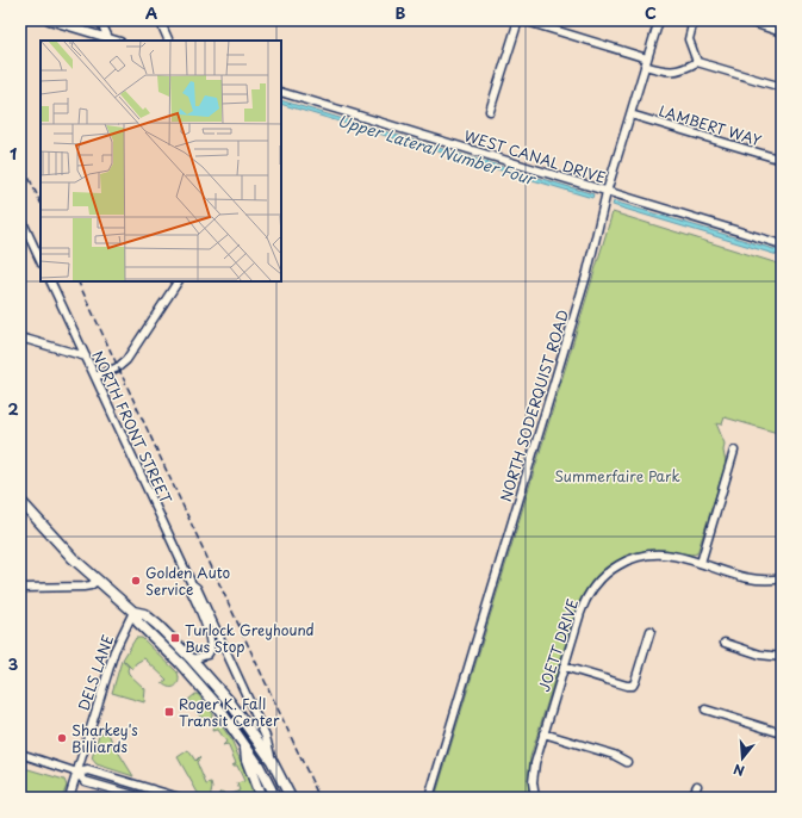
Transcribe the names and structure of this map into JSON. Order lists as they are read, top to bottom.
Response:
{
  "streets": {
    "street": [
      "LAMBERT WAY",
      "WEST CANAL DRIVE",
      "NORTH SODERQUIST ROAD",
      "NORTH FRONT STREET",
      "JOETT DRIVE",
      "DELS LANE"
    ]
  },
  "crossings": [
    ["LAMBERT WAY", "NORTH SODERQUIST ROAD"],
    ["WEST CANAL DRIVE", "NORTH SODERQUIST ROAD"]
  ],
  "water": ["Upper Lateral Number Four"],
  "parks": ["Summerfaire Park"],
  "places": {
    "other": ["Golden Auto Service", "Sharkey's Billiards"],
    "transit": ["Turlock Greyhound Bus Stop", "Roger K. Fall Transit Center"]
  },
  "north": "bottom",
  "grid": {
    "columns": ["A", "B", "C"],
    "rows": ["1", "2", "3"]
  }
}
